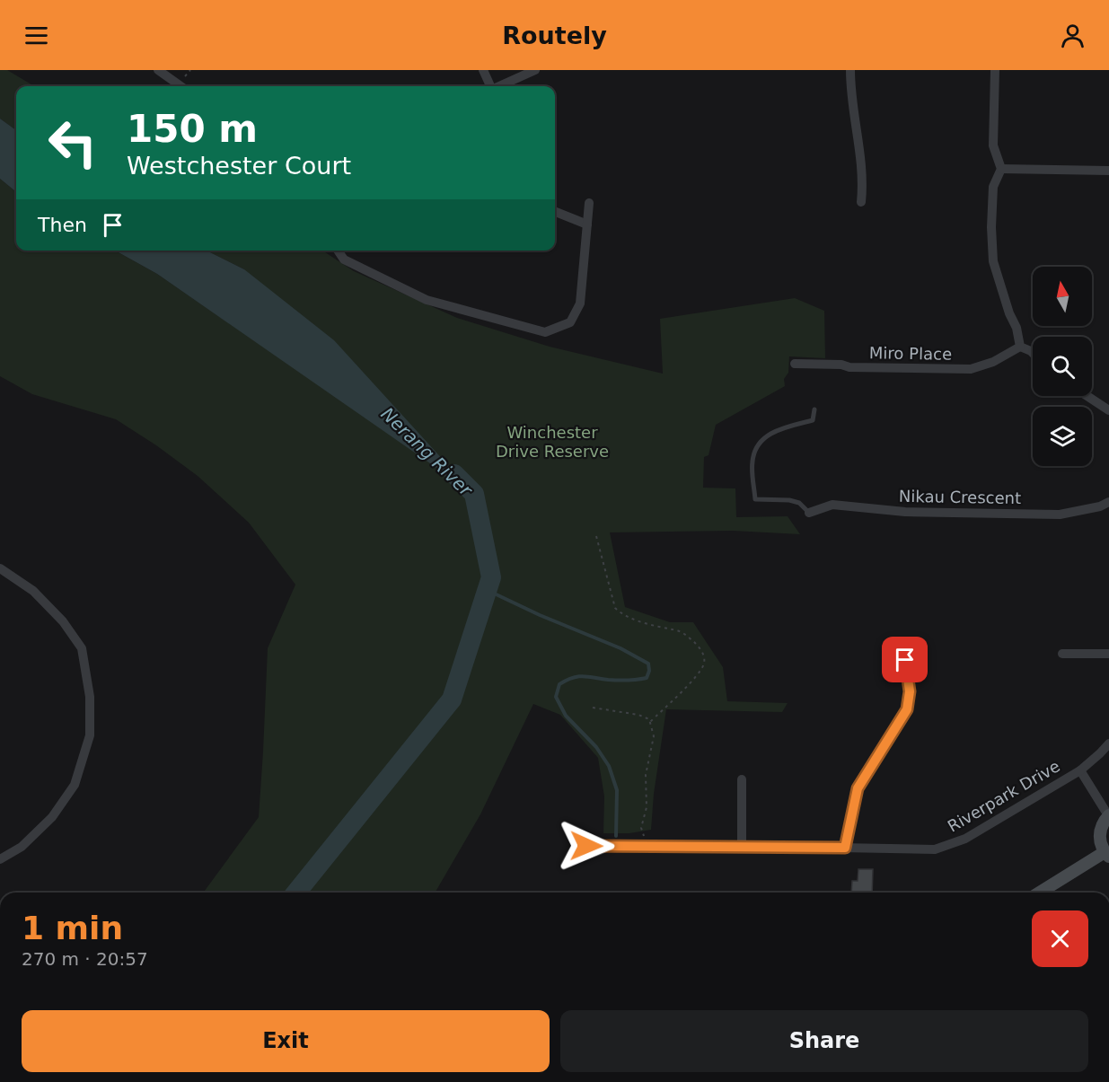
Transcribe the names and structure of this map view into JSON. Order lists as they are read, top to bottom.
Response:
{
  "streets": {
    "street": ["Miro Place", "Nikau Crescent", "Riverpark Drive"]
  },
  "water": ["Nerang River"],
  "parks": ["Winchester Drive Reserve"],
  "north": "top",
  "page": {
    "header": "Routely",
    "turn": ["150 m", "Westchester Court"],
    "then": "Then",
    "heading": ["1 min", "270 m · 20:57"],
    "buttons": ["Exit", "Share"]
  }
}
